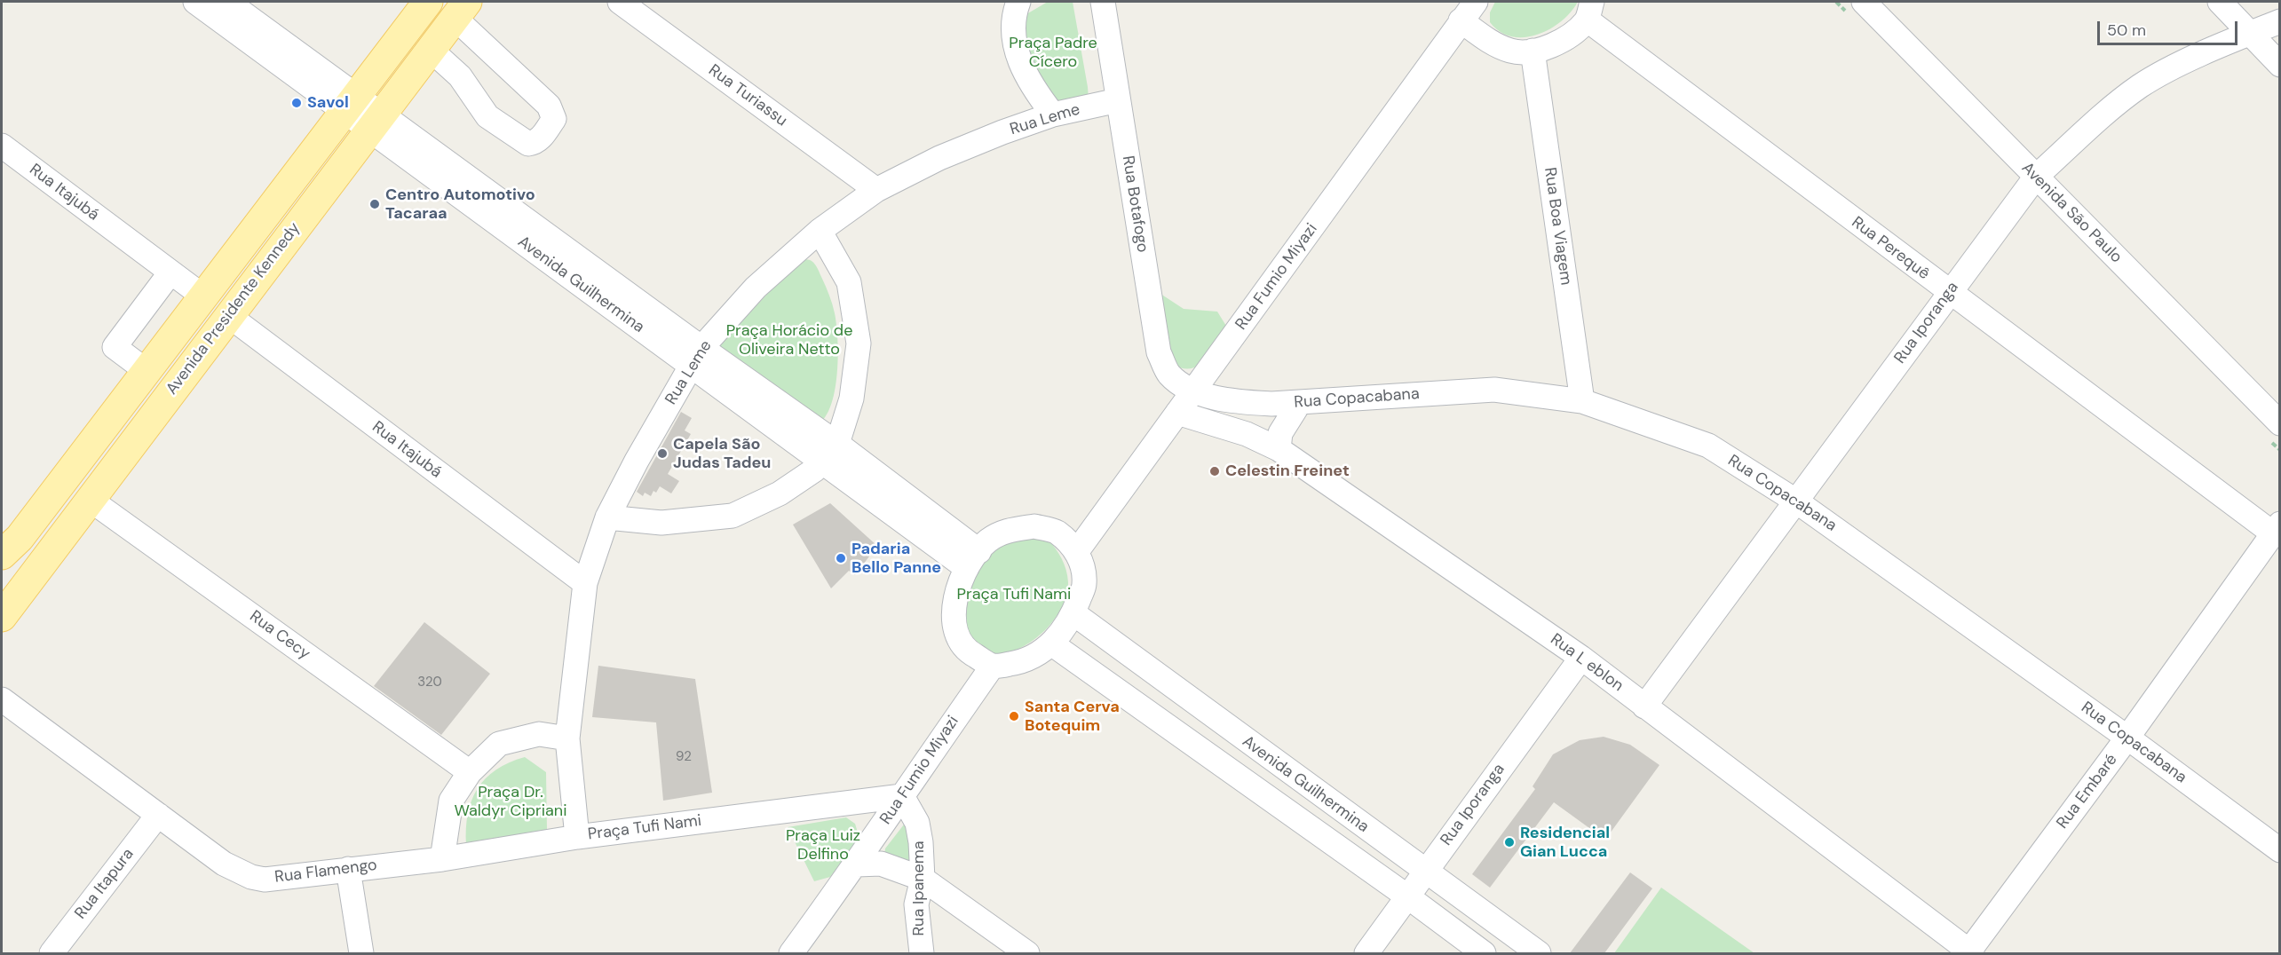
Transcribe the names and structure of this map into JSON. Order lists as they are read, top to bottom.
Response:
{
  "streets": {
    "main road": ["Avenida Presidente Kennedy"],
    "street": [
      "Rua Turiassu",
      "Rua Leme",
      "Rua Itajubá",
      "Rua Botafogo",
      "Avenida São Paulo",
      "Rua Boa Viagem",
      "Rua Perequê",
      "Rua Fumio Miyazi",
      "Avenida Guilhermina",
      "Rua Iporanga",
      "Rua Copacabana",
      "Rua Cecy",
      "Rua L eblon",
      "Rua Embaré",
      "Praça Tufi Nami",
      "Rua Flamengo",
      "Rua Itapura",
      "Rua Ipanema"
    ]
  },
  "crossings": [
    ["Rua Turiassu", "Rua Leme"],
    ["Rua Leme", "Rua Itajubá"],
    ["Rua Leme", "Rua Botafogo"],
    ["Rua Leme", "Avenida Guilhermina"],
    ["Rua Leme", "Praça Tufi Nami"],
    ["Rua Leme", "Rua Flamengo"],
    ["Rua Itajubá", "Avenida Presidente Kennedy"],
    ["Rua Botafogo", "Rua Fumio Miyazi"],
    ["Rua Botafogo", "Rua Copacabana"],
    ["Avenida São Paulo", "Rua Iporanga"],
    ["Rua Boa Viagem", "Rua Copacabana"],
    ["Rua Perequê", "Rua Iporanga"],
    ["Rua Perequê", "Rua Embaré"],
    ["Rua Fumio Miyazi", "Avenida Guilhermina"],
    ["Rua Fumio Miyazi", "Rua Copacabana"],
    ["Rua Fumio Miyazi", "Rua L eblon"],
    ["Rua Fumio Miyazi", "Praça Tufi Nami"],
    ["Rua Fumio Miyazi", "Rua Ipanema"],
    ["Avenida Guilhermina", "Avenida Presidente Kennedy"],
    ["Avenida Guilhermina", "Rua Iporanga"],
    ["Avenida Presidente Kennedy", "Rua Cecy"],
    ["Rua Iporanga", "Rua Copacabana"],
    ["Rua Iporanga", "Rua L eblon"],
    ["Rua Copacabana", "Rua Embaré"],
    ["Rua L eblon", "Rua Embaré"],
    ["Praça Tufi Nami", "Rua Flamengo"],
    ["Praça Tufi Nami", "Rua Ipanema"],
    ["Rua Flamengo", "Rua Itapura"]
  ],
  "parks": [
    "Praça Padre Cícero",
    "Praça Horácio de Oliveira Netto",
    "Praça Tufi Nami",
    "Praça Dr. Waldyr Cipriani",
    "Praça Luiz Delfino"
  ],
  "places": [
    "Savol",
    "Centro Automotivo Tacaraa",
    "Capela São Judas Tadeu",
    "Celestin Freinet",
    "Padaria Bello Panne",
    "Santa Cerva Botequim",
    "Residencial Gian Lucca"
  ],
  "house_numbers": ["320", "92"],
  "scale_bar": "50 m"
}
